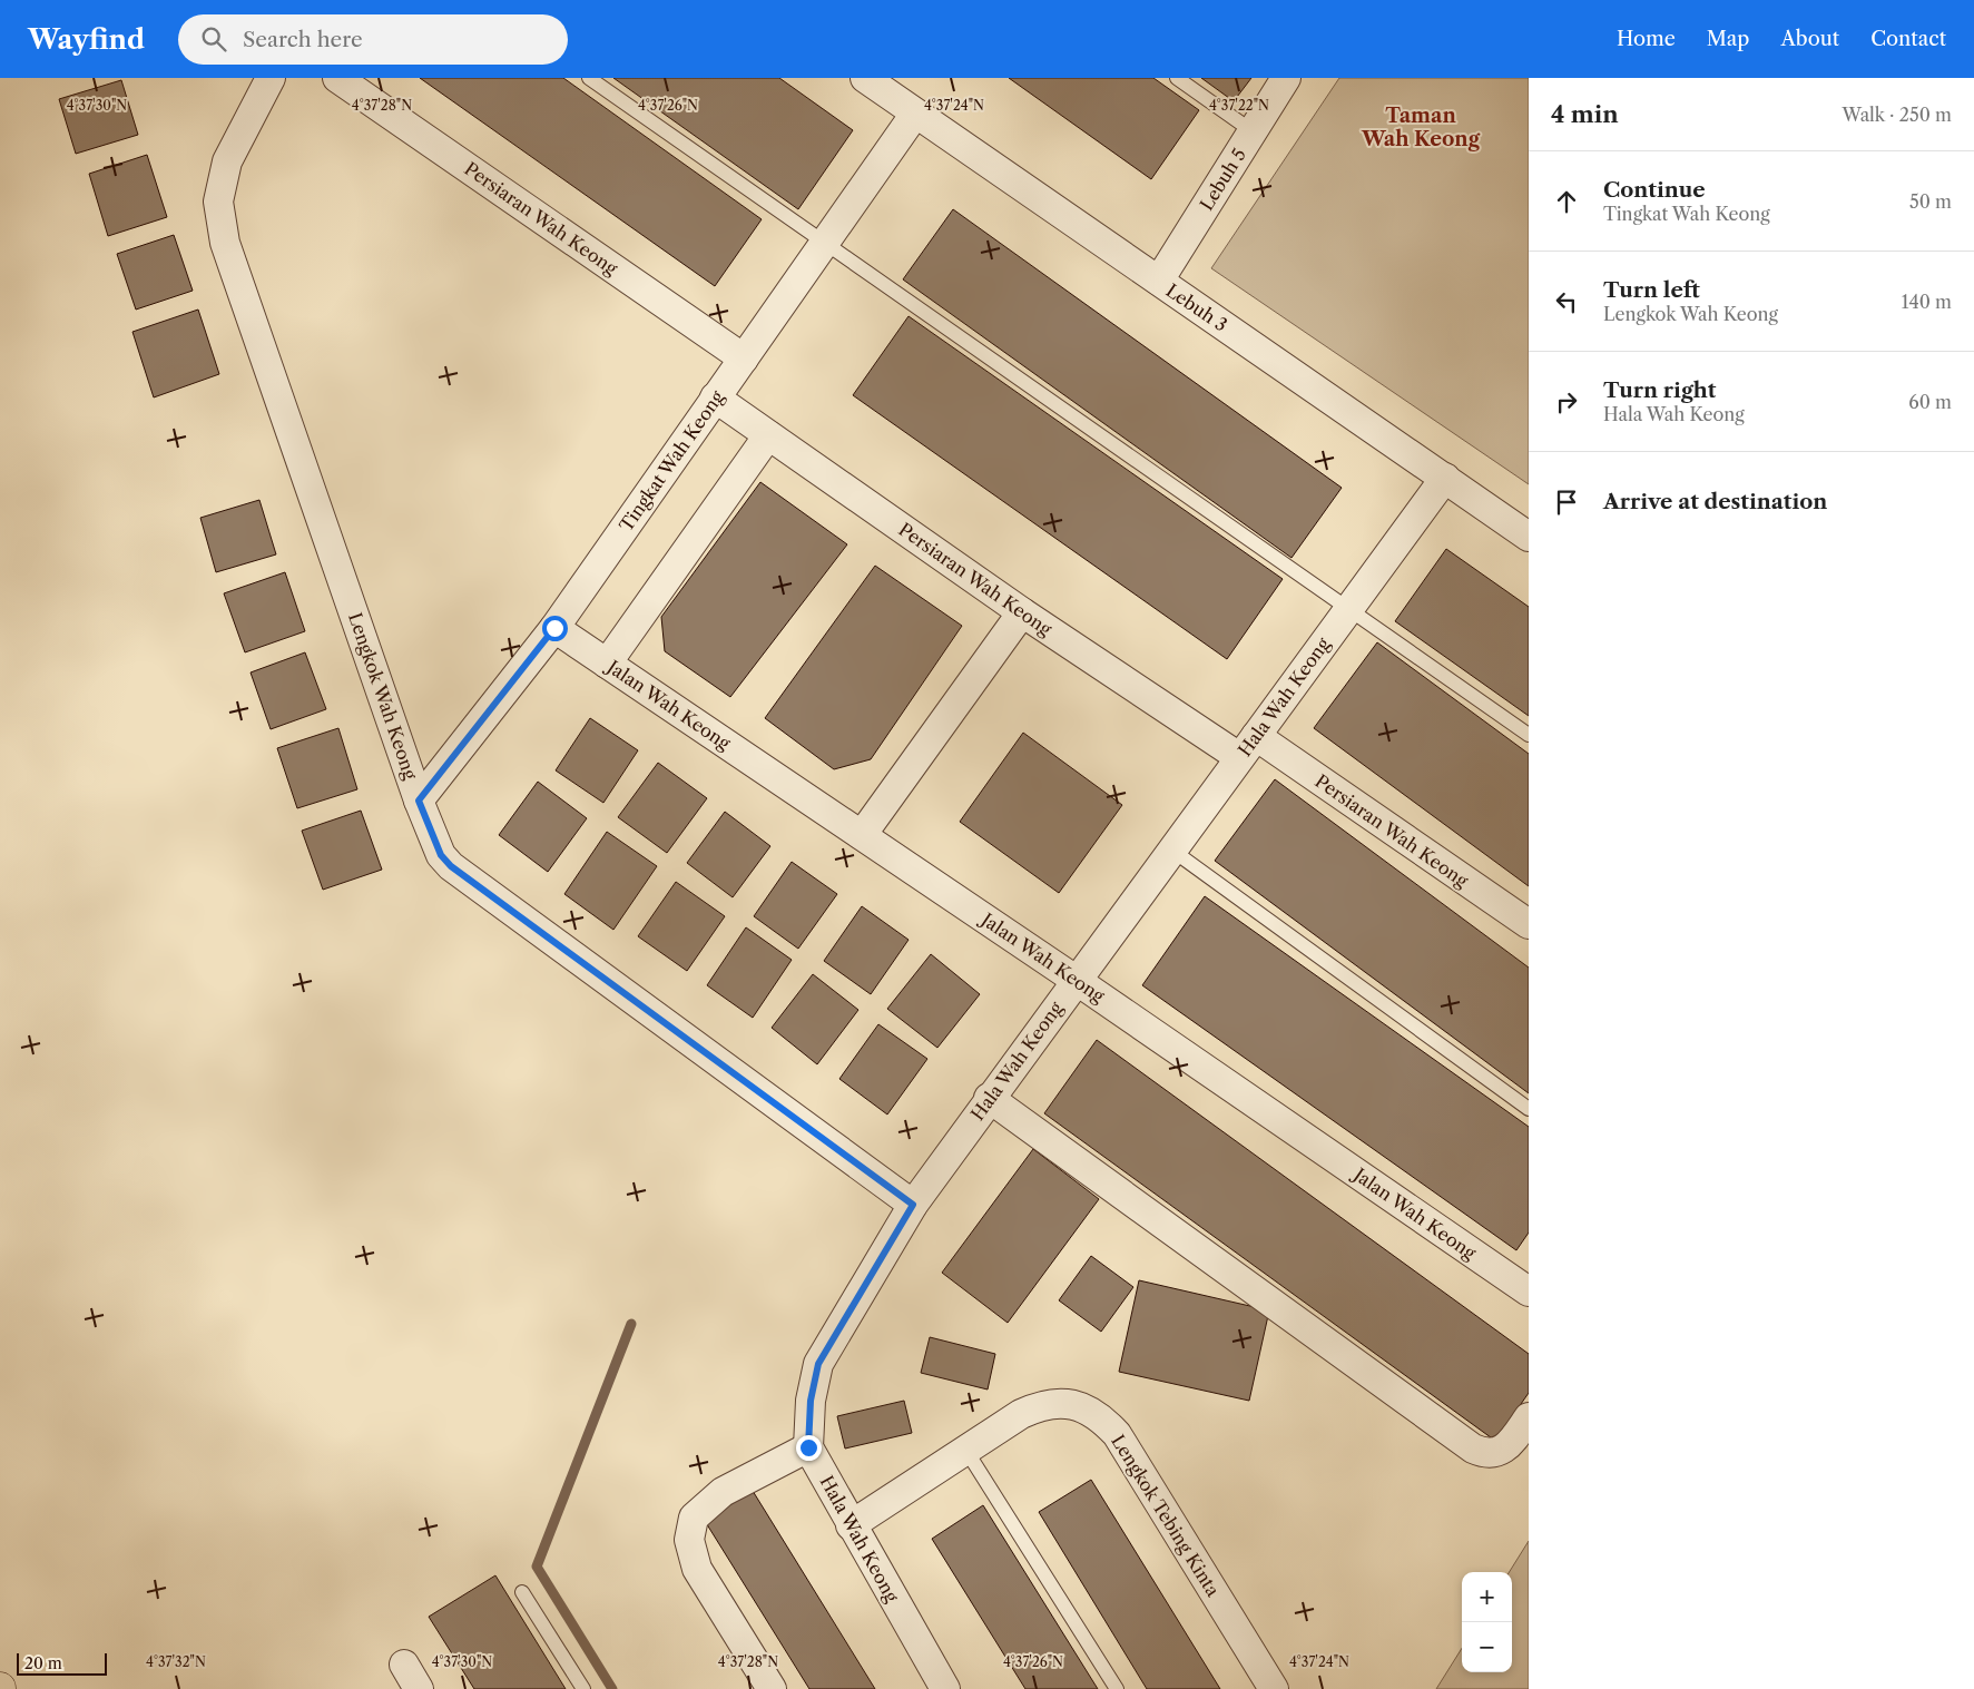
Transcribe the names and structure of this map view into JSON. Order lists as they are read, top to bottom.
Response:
{
  "streets": {
    "street": [
      "Lebuh 5",
      "Persiaran Wah Keong",
      "Lebuh 3",
      "Tingkat Wah Keong",
      "Lengkok Wah Keong",
      "Hala Wah Keong",
      "Jalan Wah Keong",
      "Lengkok Tebing Kinta"
    ]
  },
  "crossings": [
    ["Lebuh 5", "Lebuh 3"],
    ["Persiaran Wah Keong", "Tingkat Wah Keong"],
    ["Persiaran Wah Keong", "Hala Wah Keong"],
    ["Lebuh 3", "Tingkat Wah Keong"],
    ["Lebuh 3", "Hala Wah Keong"],
    ["Tingkat Wah Keong", "Lengkok Wah Keong"],
    ["Tingkat Wah Keong", "Jalan Wah Keong"],
    ["Lengkok Wah Keong", "Hala Wah Keong"],
    ["Hala Wah Keong", "Jalan Wah Keong"],
    ["Hala Wah Keong", "Lengkok Tebing Kinta"]
  ],
  "districts": ["Taman Wah Keong"],
  "scale_bar": "20 m",
  "page": {
    "header": "Wayfind",
    "search": "Search here",
    "nav": [
      "Home",
      "Map",
      "About",
      "Contact"
    ],
    "heading": ["4 min", "Walk · 250 m"],
    "list": [
      ["Continue", "Tingkat Wah Keong", "50 m"],
      ["Turn left", "Lengkok Wah Keong", "140 m"],
      ["Turn right", "Hala Wah Keong", "60 m"],
      "Arrive at destination"
    ],
    "map_buttons": ["+", "−"],
    "scale": "20 m"
  },
  "coordinates": [
    "4°37'30\"N",
    "4°37'28\"N",
    "4°37'26\"N",
    "4°37'24\"N",
    "4°37'22\"N",
    "4°37'32\"N"
  ]
}
